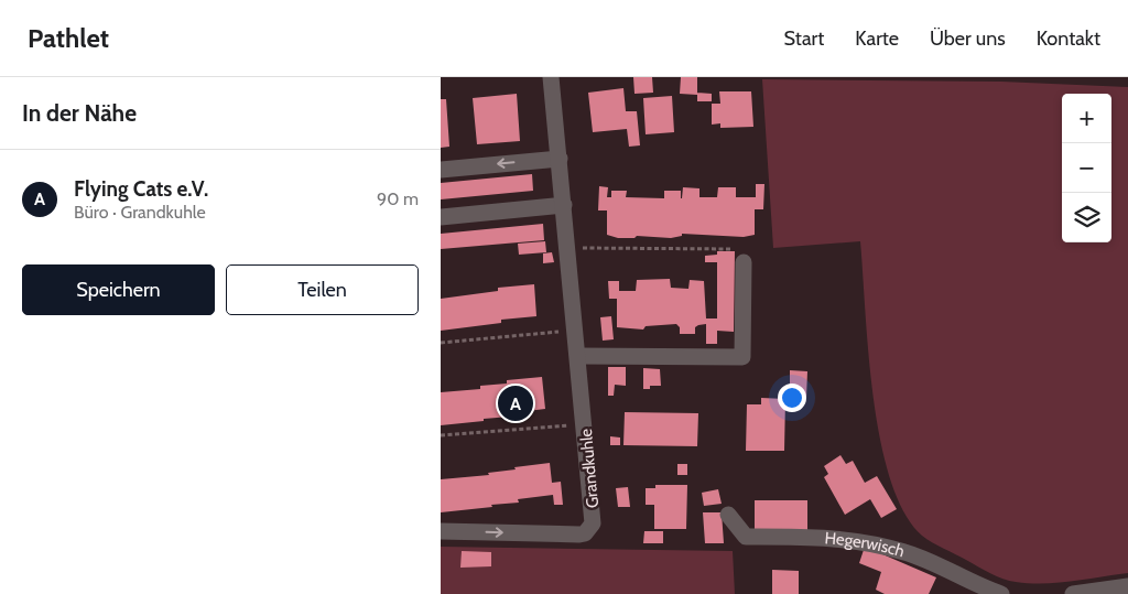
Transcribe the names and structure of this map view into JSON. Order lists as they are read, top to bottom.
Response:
{
  "streets": {
    "street": ["Grandkuhle", "Hegerwisch"]
  },
  "page": {
    "header": "Pathlet",
    "nav": [
      "Start",
      "Karte",
      "Über uns",
      "Kontakt"
    ],
    "heading": "In der Nähe",
    "map_buttons": ["+", "−"],
    "list": [
      {
        "mark": "A",
        "name": "Flying Cats e.V.",
        "note": "Büro · Grandkuhle",
        "value": "90 m"
      }
    ],
    "buttons": ["Speichern", "Teilen"],
    "pins": "A"
  }
}
